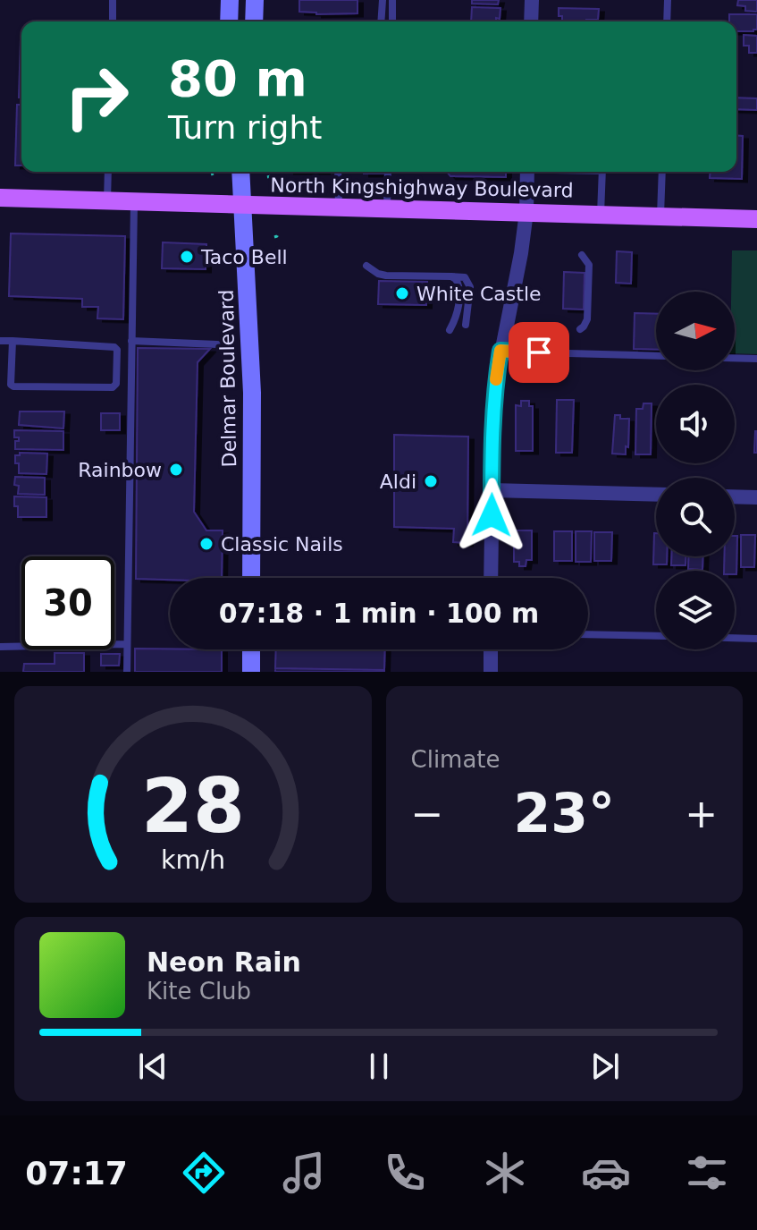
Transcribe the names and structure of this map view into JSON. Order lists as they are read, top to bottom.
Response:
{
  "streets": {
    "main road": ["North Kingshighway Boulevard", "Delmar Boulevard"]
  },
  "crossings": [
    ["North Kingshighway Boulevard", "Delmar Boulevard"]
  ],
  "places": [
    "Taco Bell",
    "White Castle",
    "Rainbow",
    "Aldi",
    "Classic Nails"
  ],
  "north": "right",
  "page": {
    "turn": ["80 m", "Turn right"],
    "limit": "30",
    "trip": "07:18 · 1 min · 100 m",
    "tile": "Climate",
    "heat": ["−", "23°", "+"],
    "song": ["Neon Rain", "Kite Club"],
    "tabs": "07:17",
    "gauge": ["28", "km/h"]
  }
}
